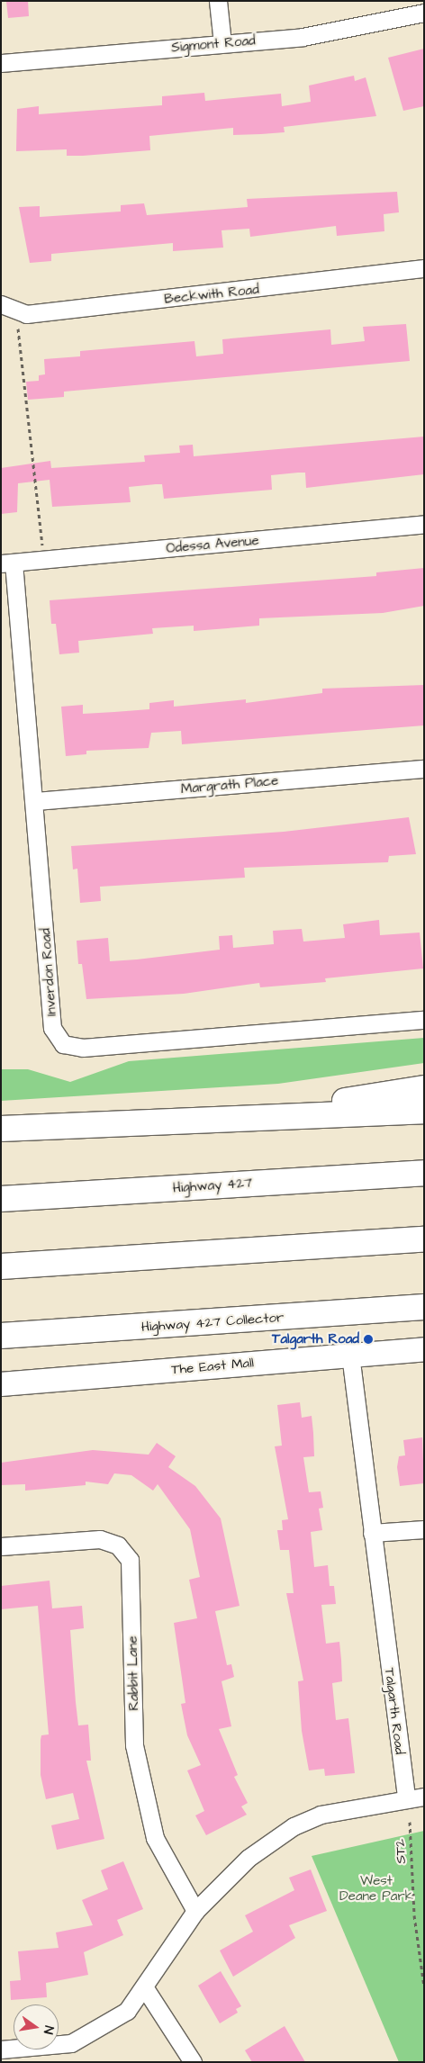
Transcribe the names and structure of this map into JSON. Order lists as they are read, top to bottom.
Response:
{
  "streets": {
    "highway": ["Highway 427", "Highway 427 Collector"],
    "main road": ["The East Mall"],
    "street": [
      "Sigmont Road",
      "Beckwith Road",
      "Odessa Avenue",
      "Margrath Place",
      "Inverdon Road",
      "Rabbit Lane",
      "Talgarth Road"
    ],
    "path": ["ST2"]
  },
  "crossings": [
    ["Odessa Avenue", "Inverdon Road"],
    ["Margrath Place", "Inverdon Road"],
    ["The East Mall", "Talgarth Road"]
  ],
  "parks": ["West Deane Park"],
  "places": ["Talgarth Road"],
  "north": "right"
}
